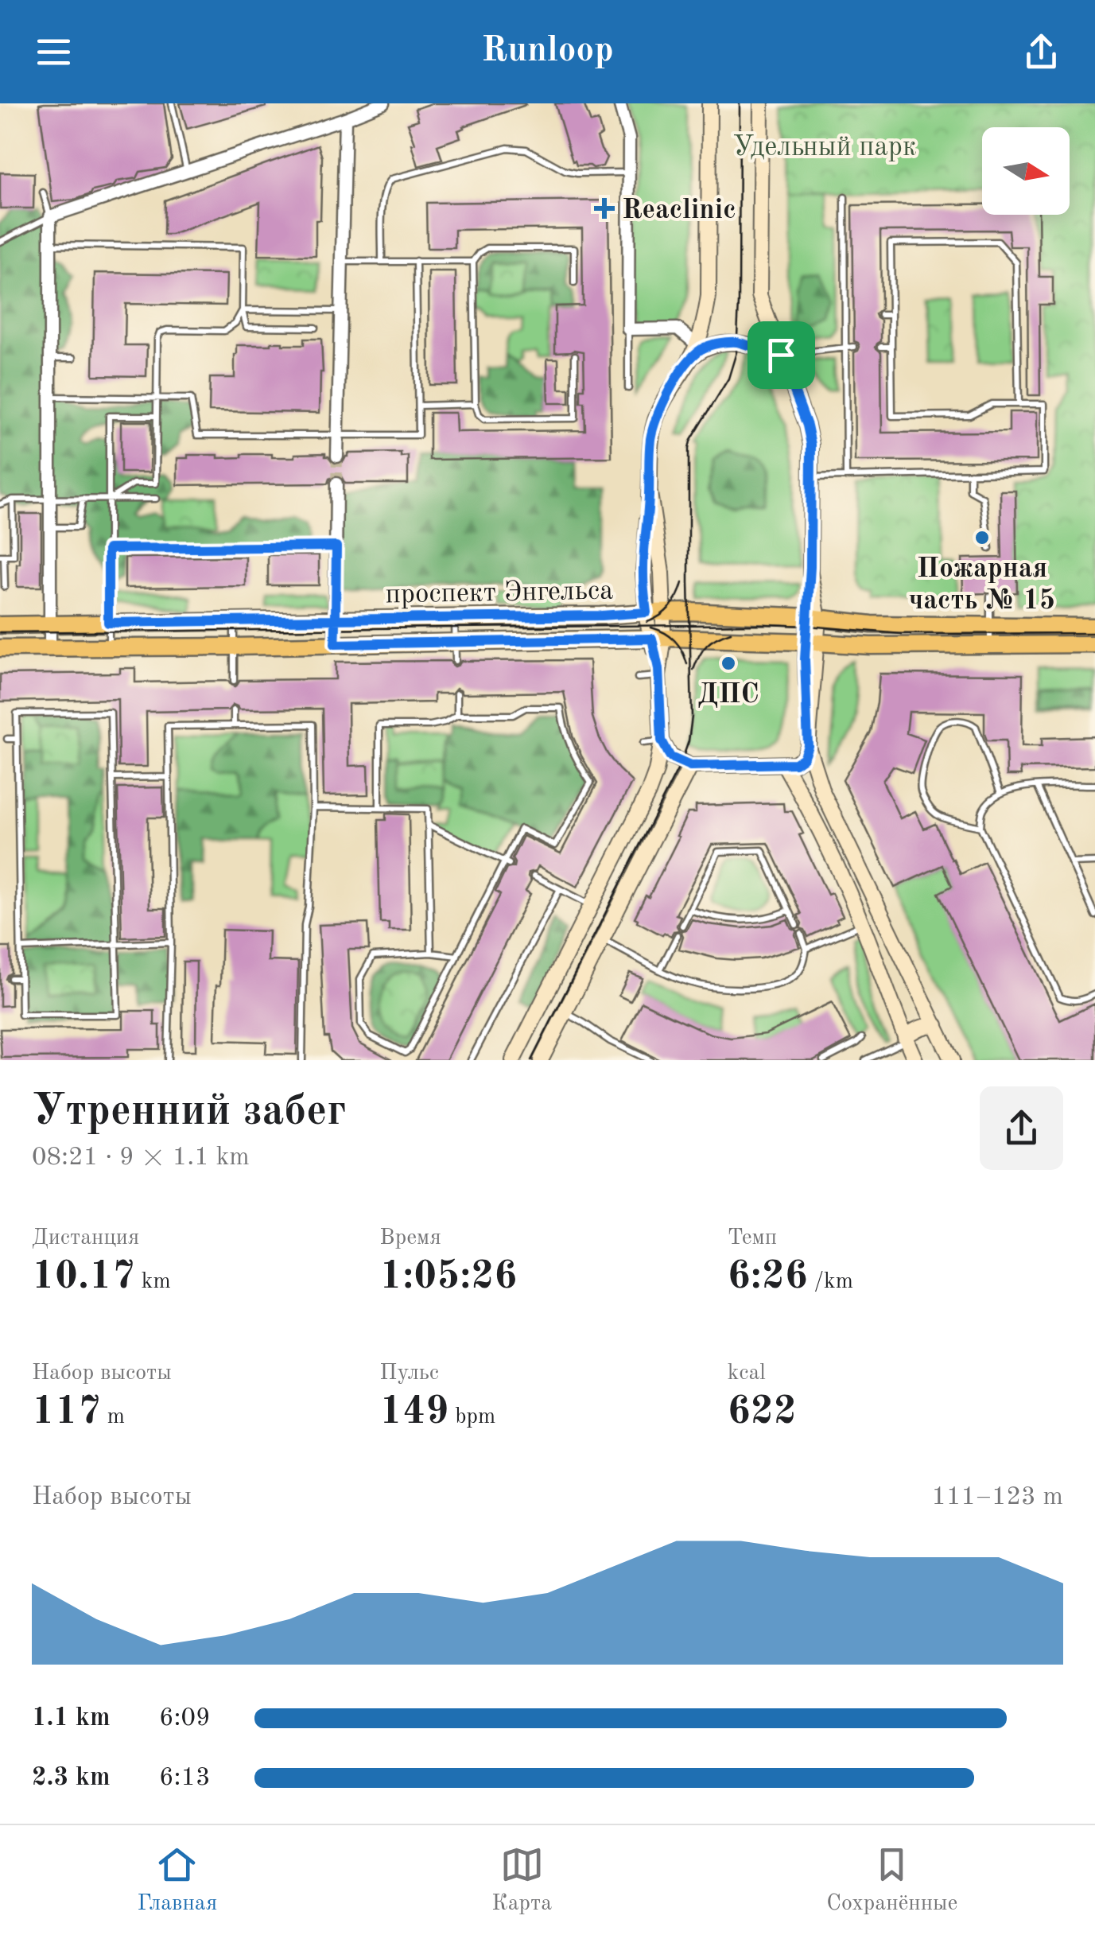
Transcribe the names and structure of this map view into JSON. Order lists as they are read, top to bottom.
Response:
{
  "streets": {
    "main road": ["проспект Энгельса"]
  },
  "parks": ["Удельный парк"],
  "places": {
    "health": ["Reaclinic"],
    "other": ["Пожарная часть № 15", "ДПС"]
  },
  "north": "right",
  "page": {
    "header": "Runloop",
    "heading": ["Утренний забег", "08:21 · 9 × 1.1 km"],
    "stats": [
      ["Дистанция", "10.17 km"],
      ["Время", "1:05:26"],
      ["Темп", "6:26 /km"],
      ["Набор высоты", "117 m"],
      ["Пульс", "149 bpm"],
      ["kcal", "622"]
    ],
    "chart": ["Набор высоты", "111–123 m"],
    "list": [
      {
        "name": "1.1 km",
        "note": "6:09"
      },
      {
        "name": "2.3 km",
        "note": "6:13"
      }
    ],
    "tabs": ["Главная", "Карта", "Сохранённые"]
  }
}
